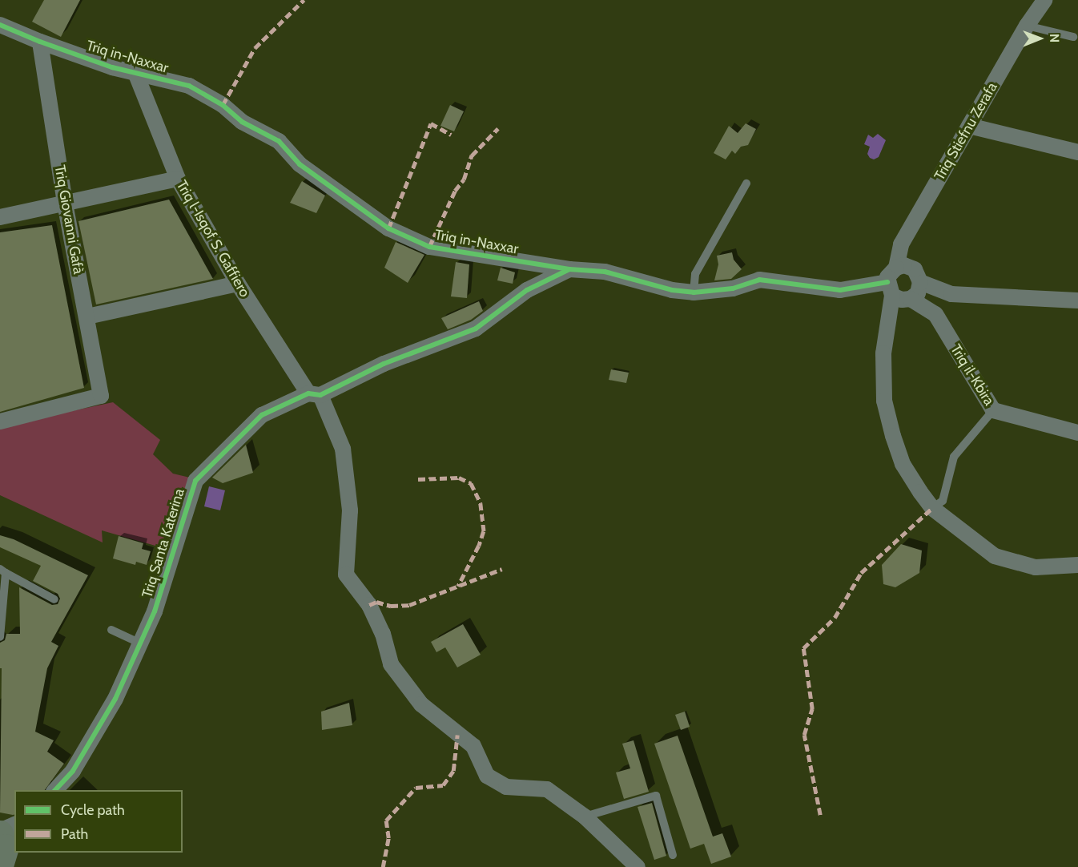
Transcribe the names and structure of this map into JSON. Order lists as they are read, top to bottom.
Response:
{
  "streets": {
    "street": [
      "Triq in-Naxxar",
      "Triq Stiefnu Zerafa",
      "Triq Giovanni Gafà",
      "Triq l-Isqof S. Gaffiero",
      "Triq il-Kbira",
      "Triq Santa Katerina"
    ]
  },
  "crossings": [
    ["Triq in-Naxxar", "Triq Stiefnu Zerafa"],
    ["Triq in-Naxxar", "Triq Giovanni Gafà"],
    ["Triq in-Naxxar", "Triq l-Isqof S. Gaffiero"],
    ["Triq in-Naxxar", "Triq il-Kbira"],
    ["Triq in-Naxxar", "Triq Santa Katerina"],
    ["Triq Stiefnu Zerafa", "Triq il-Kbira"],
    ["Triq l-Isqof S. Gaffiero", "Triq Santa Katerina"]
  ],
  "legend": ["Cycle path", "Path"],
  "north": "right"
}
